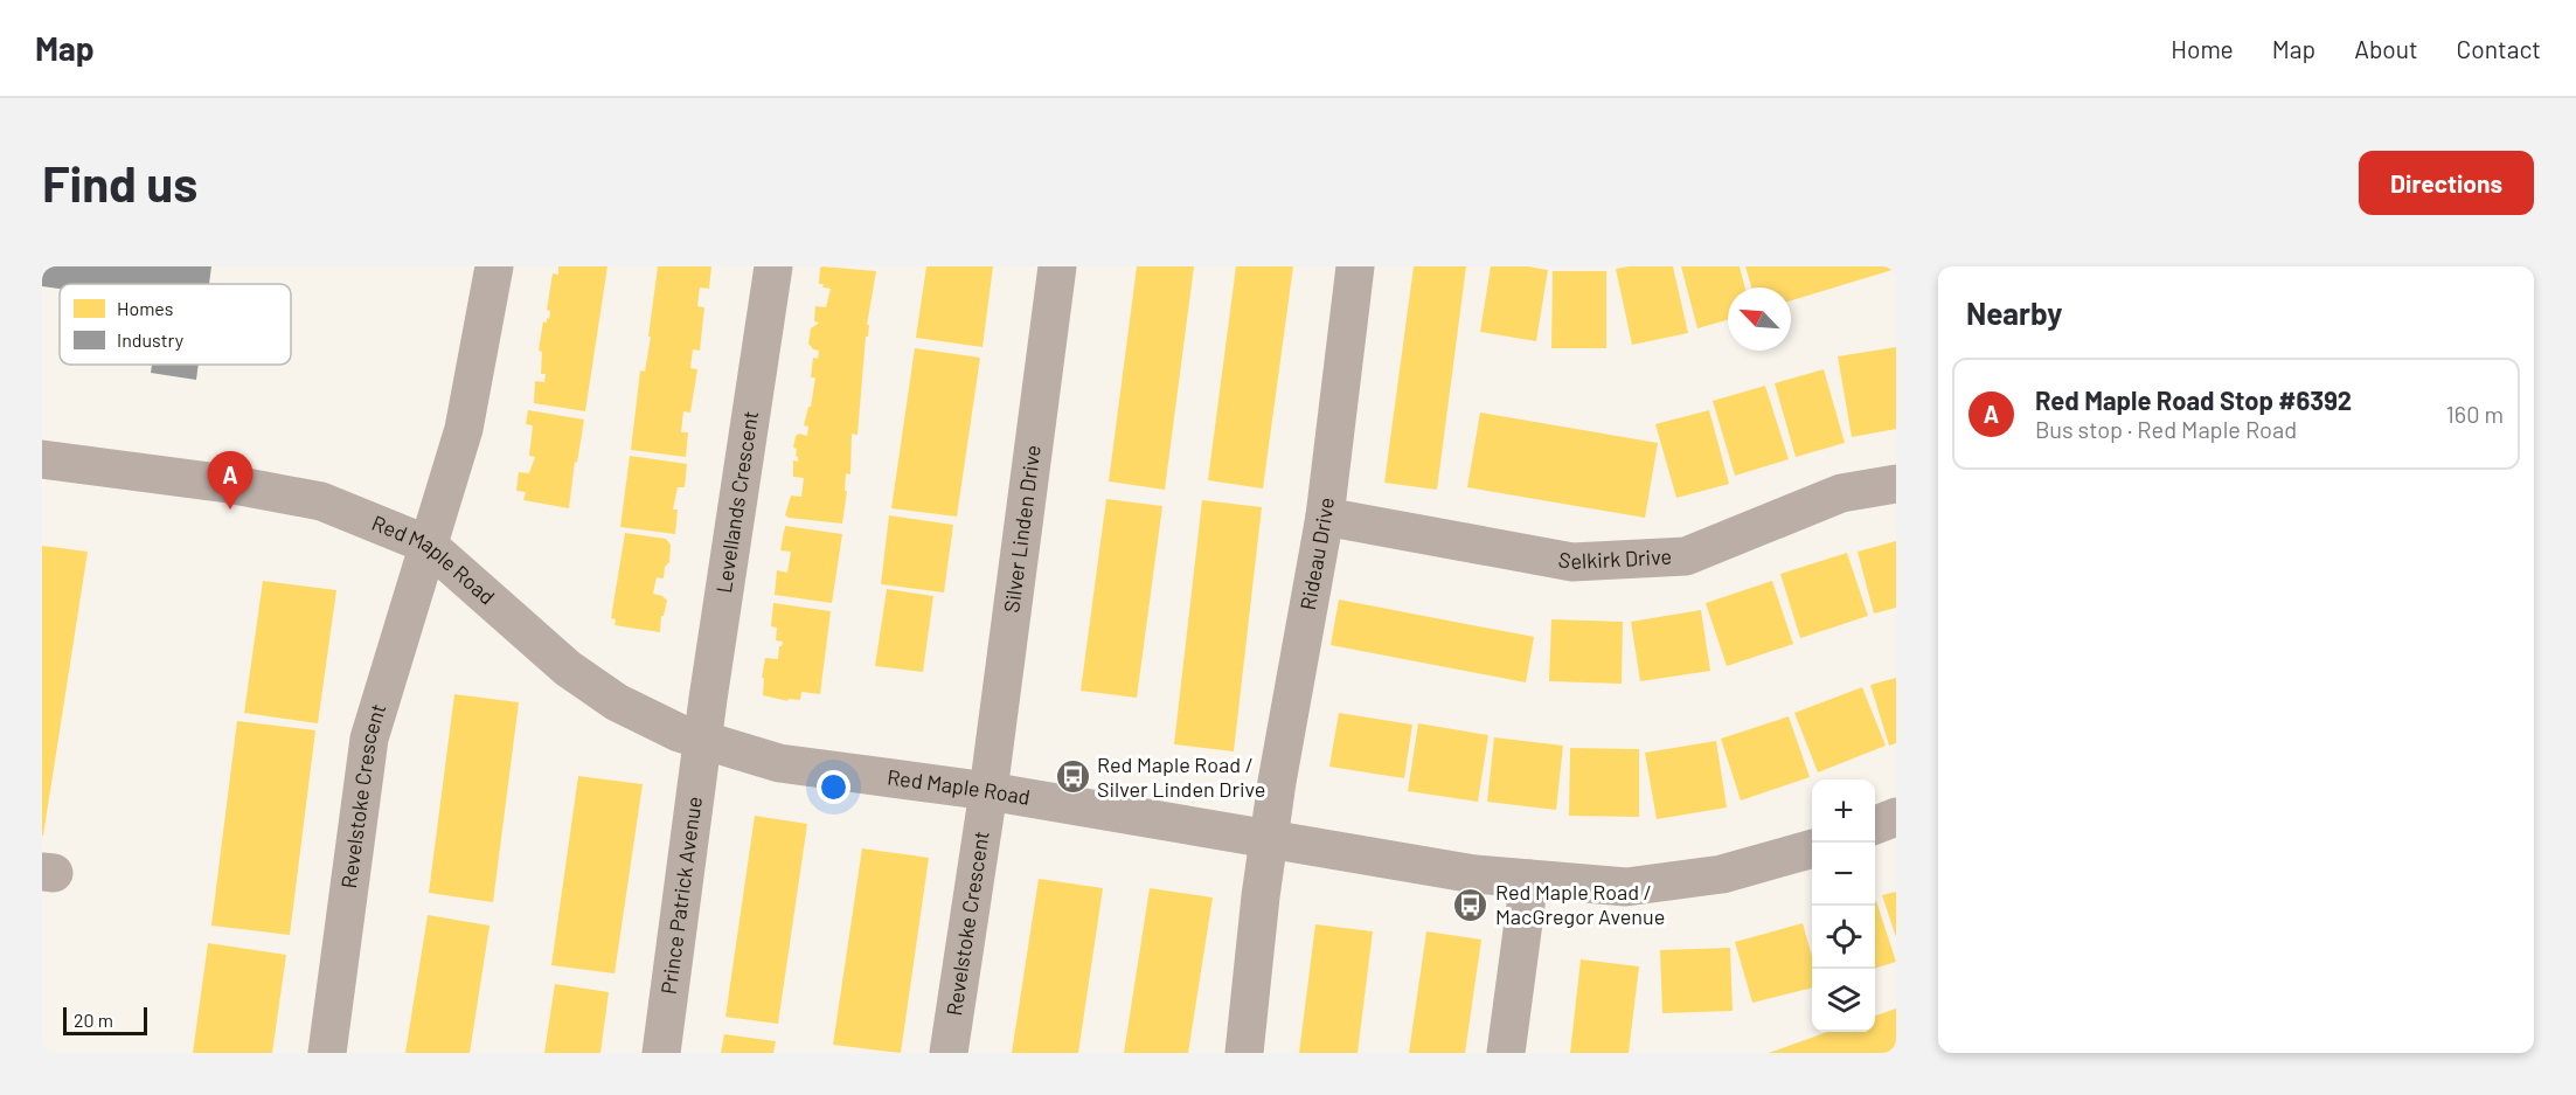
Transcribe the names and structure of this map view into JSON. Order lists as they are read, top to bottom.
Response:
{
  "streets": {
    "street": [
      "Levellands Crescent",
      "Silver Linden Drive",
      "Rideau Drive",
      "Selkirk Drive",
      "Red Maple Road",
      "Revelstoke Crescent",
      "Prince Patrick Avenue"
    ]
  },
  "crossings": [
    ["Levellands Crescent", "Red Maple Road"],
    ["Levellands Crescent", "Prince Patrick Avenue"],
    ["Silver Linden Drive", "Red Maple Road"],
    ["Silver Linden Drive", "Revelstoke Crescent"],
    ["Rideau Drive", "Selkirk Drive"],
    ["Rideau Drive", "Red Maple Road"],
    ["Red Maple Road", "Revelstoke Crescent"],
    ["Red Maple Road", "Prince Patrick Avenue"]
  ],
  "places": {
    "bus stop": ["Red Maple Road / Silver Linden Drive", "Red Maple Road / MacGregor Avenue"]
  },
  "legend": ["Homes", "Industry"],
  "scale_bar": "20 m",
  "north": "top left",
  "page": {
    "header": "Map",
    "nav": [
      "Home",
      "Map",
      "About",
      "Contact"
    ],
    "buttons": "Directions",
    "title": "Find us",
    "heading": "Nearby",
    "list": [
      {
        "mark": "A",
        "name": "Red Maple Road Stop #6392",
        "note": "Bus stop · Red Maple Road",
        "value": "160 m"
      }
    ],
    "pins": "A",
    "map_buttons": ["+", "−"],
    "scale": "20 m"
  }
}
